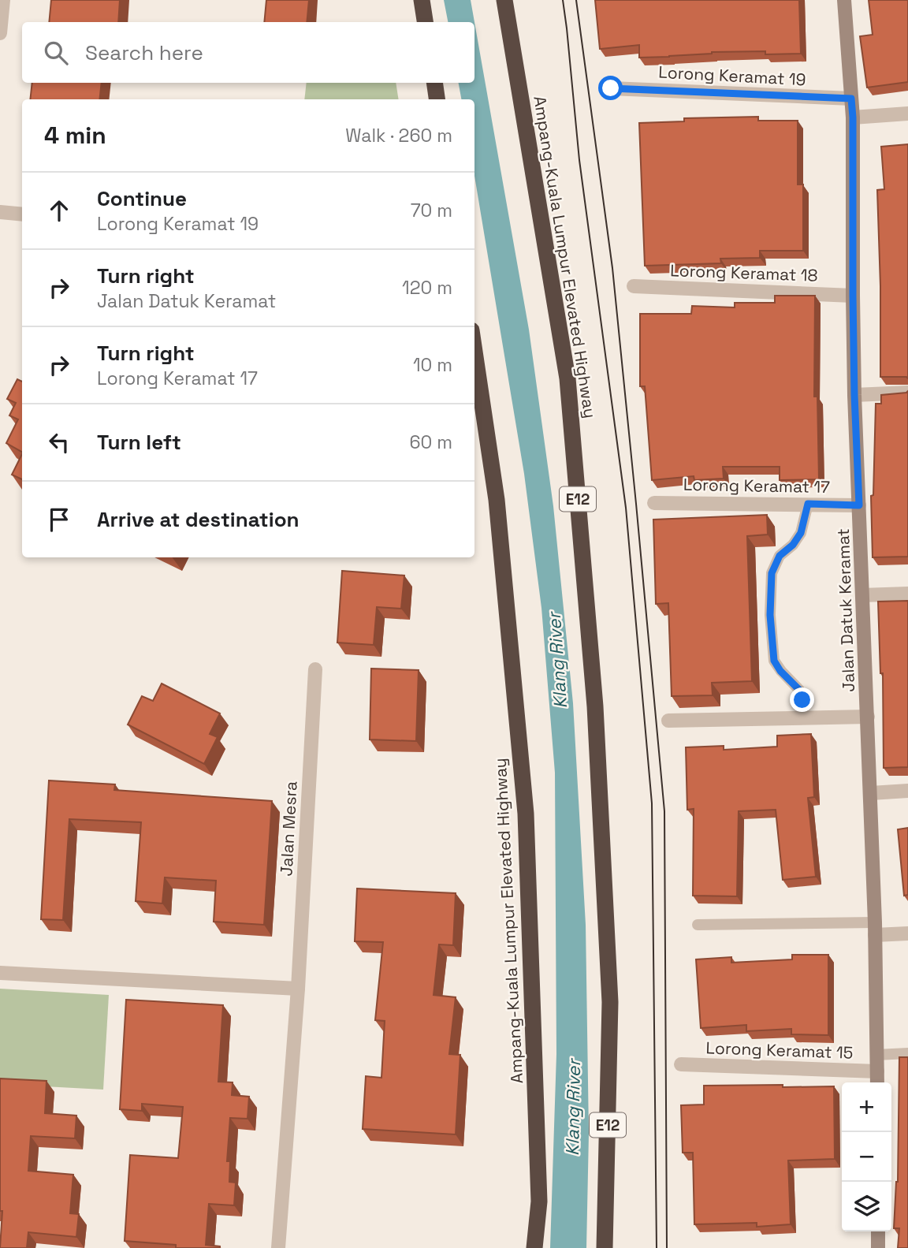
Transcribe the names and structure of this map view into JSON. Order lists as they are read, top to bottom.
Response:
{
  "streets": {
    "highway": ["Ampang-Kuala Lumpur Elevated Highway", "E12"],
    "street": [
      "Lorong Keramat 19",
      "Lorong Keramat 18",
      "Lorong Keramat 17",
      "Jalan Datuk Keramat",
      "Jalan Mesra",
      "Lorong Keramat 15"
    ]
  },
  "crossings": [
    ["Lorong Keramat 19", "Jalan Datuk Keramat"],
    ["Lorong Keramat 18", "Jalan Datuk Keramat"],
    ["Lorong Keramat 17", "Jalan Datuk Keramat"],
    ["Jalan Datuk Keramat", "Lorong Keramat 15"]
  ],
  "water": ["Klang River"],
  "page": {
    "search": "Search here",
    "heading": ["4 min", "Walk · 260 m"],
    "list": [
      ["Continue", "Lorong Keramat 19", "70 m"],
      ["Turn right", "Jalan Datuk Keramat", "120 m"],
      ["Turn right", "Lorong Keramat 17", "10 m"],
      ["Turn left", "60 m"],
      "Arrive at destination"
    ],
    "map_buttons": ["+", "−"]
  }
}
